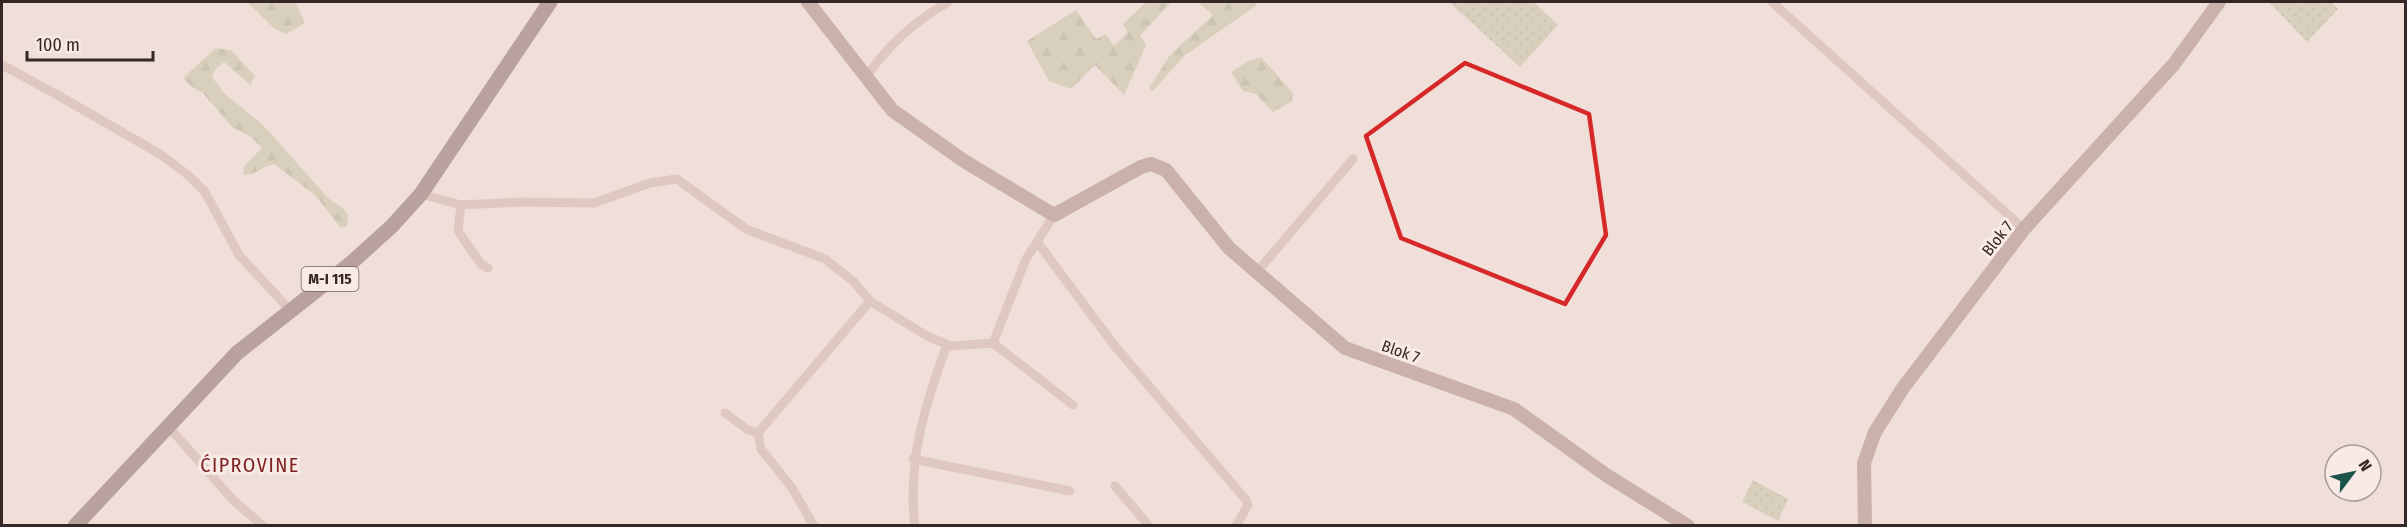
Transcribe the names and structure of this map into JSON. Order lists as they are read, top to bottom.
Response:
{
  "streets": {
    "main road": ["M-I 115"],
    "street": ["Blok 7"]
  },
  "districts": ["ĆIPROVINE"],
  "scale_bar": "100 m",
  "north": "top right"
}
